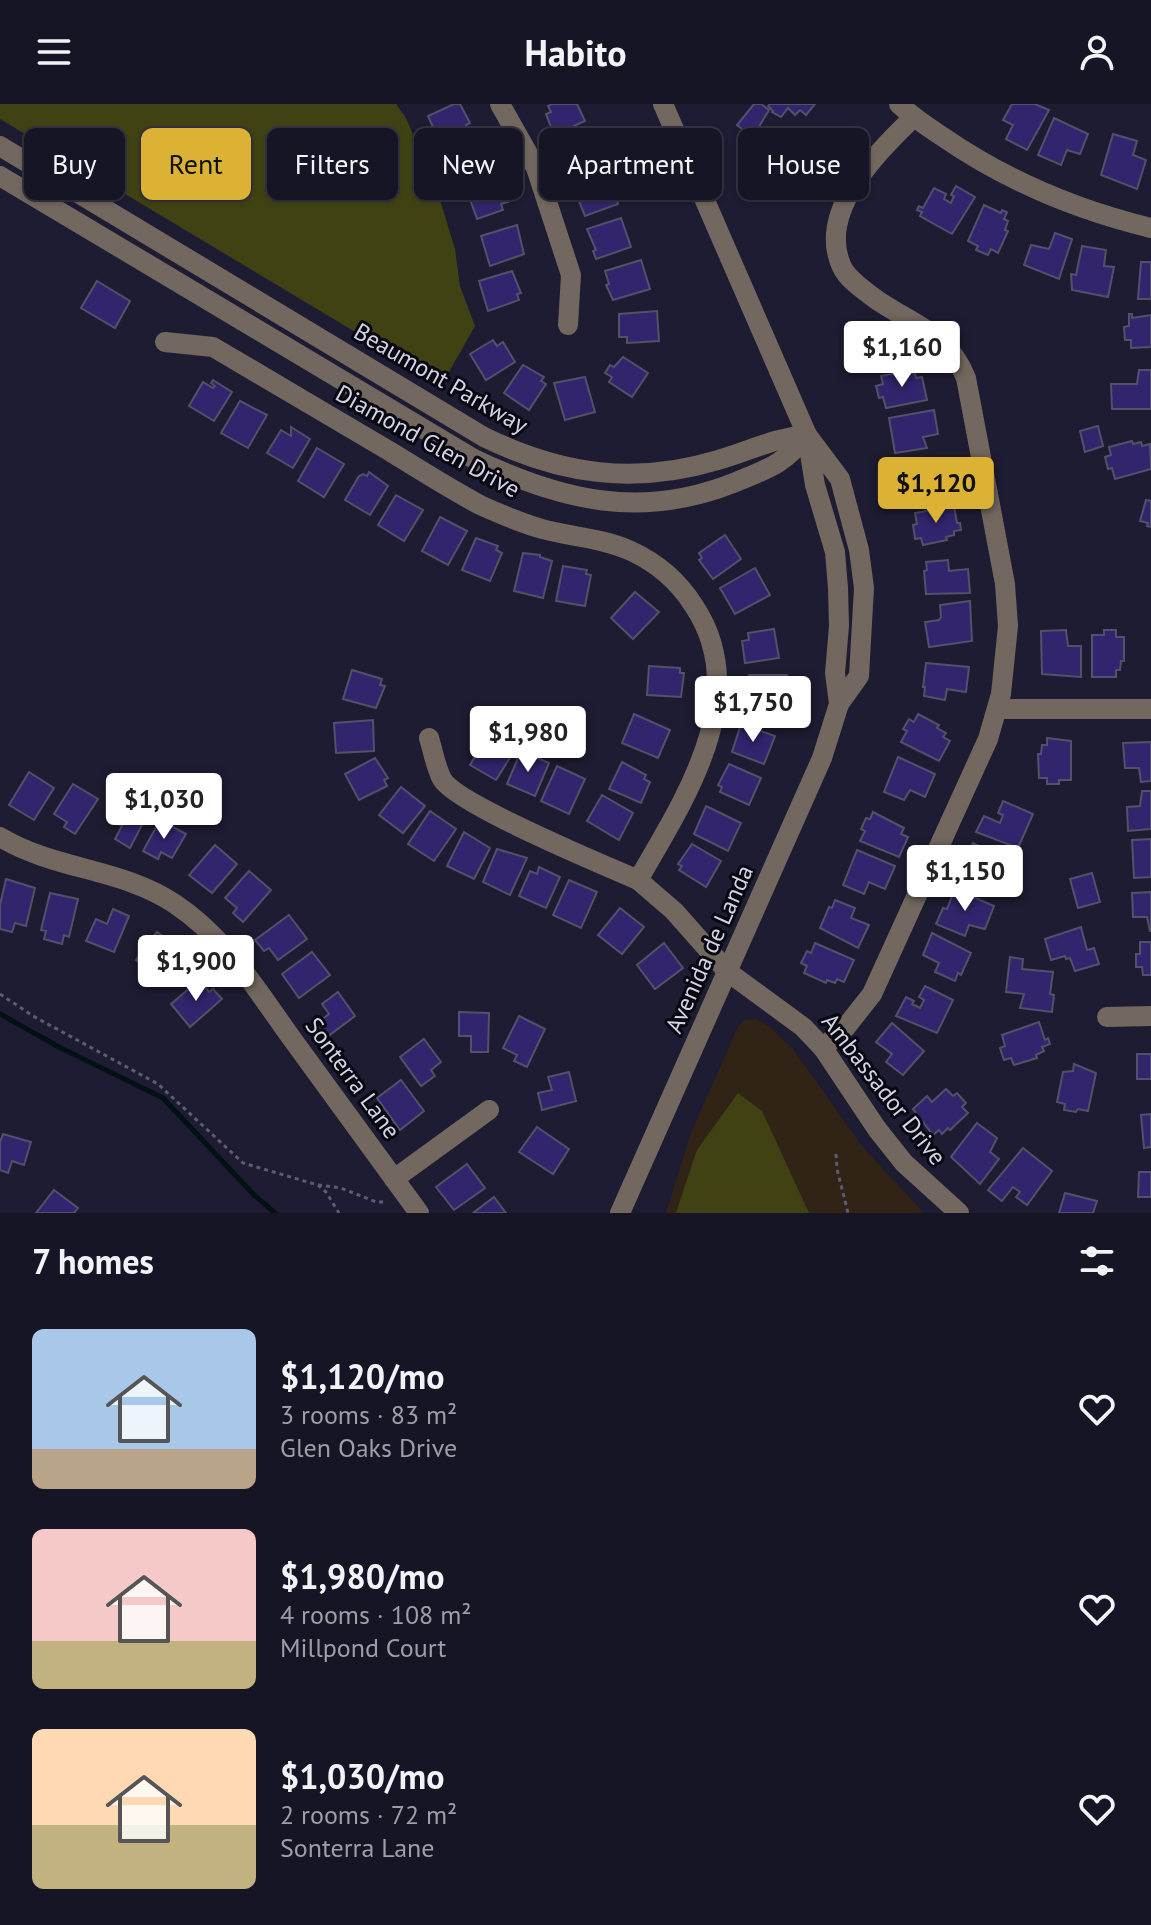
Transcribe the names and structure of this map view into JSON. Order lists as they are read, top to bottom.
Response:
{
  "streets": {
    "street": [
      "Beaumont Parkway",
      "Diamond Glen Drive",
      "Avenida de Landa",
      "Sonterra Lane",
      "Ambassador Drive"
    ]
  },
  "crossings": [
    ["Beaumont Parkway", "Avenida de Landa"],
    ["Diamond Glen Drive", "Ambassador Drive"],
    ["Avenida de Landa", "Ambassador Drive"]
  ],
  "page": {
    "header": "Habito",
    "chip": [
      "Buy",
      "Rent",
      "Filters",
      "New",
      "Apartment",
      "House"
    ],
    "price": [
      "$1,160",
      "$1,120",
      "$1,750",
      "$1,980",
      "$1,030",
      "$1,150",
      "$1,900"
    ],
    "heading": "7 homes",
    "list": [
      {
        "name": "$1,120/mo",
        "note": "3 rooms · 83 m² · Glen Oaks Drive"
      },
      {
        "name": "$1,980/mo",
        "note": "4 rooms · 108 m² · Millpond Court"
      },
      {
        "name": "$1,030/mo",
        "note": "2 rooms · 72 m² · Sonterra Lane"
      }
    ]
  }
}
